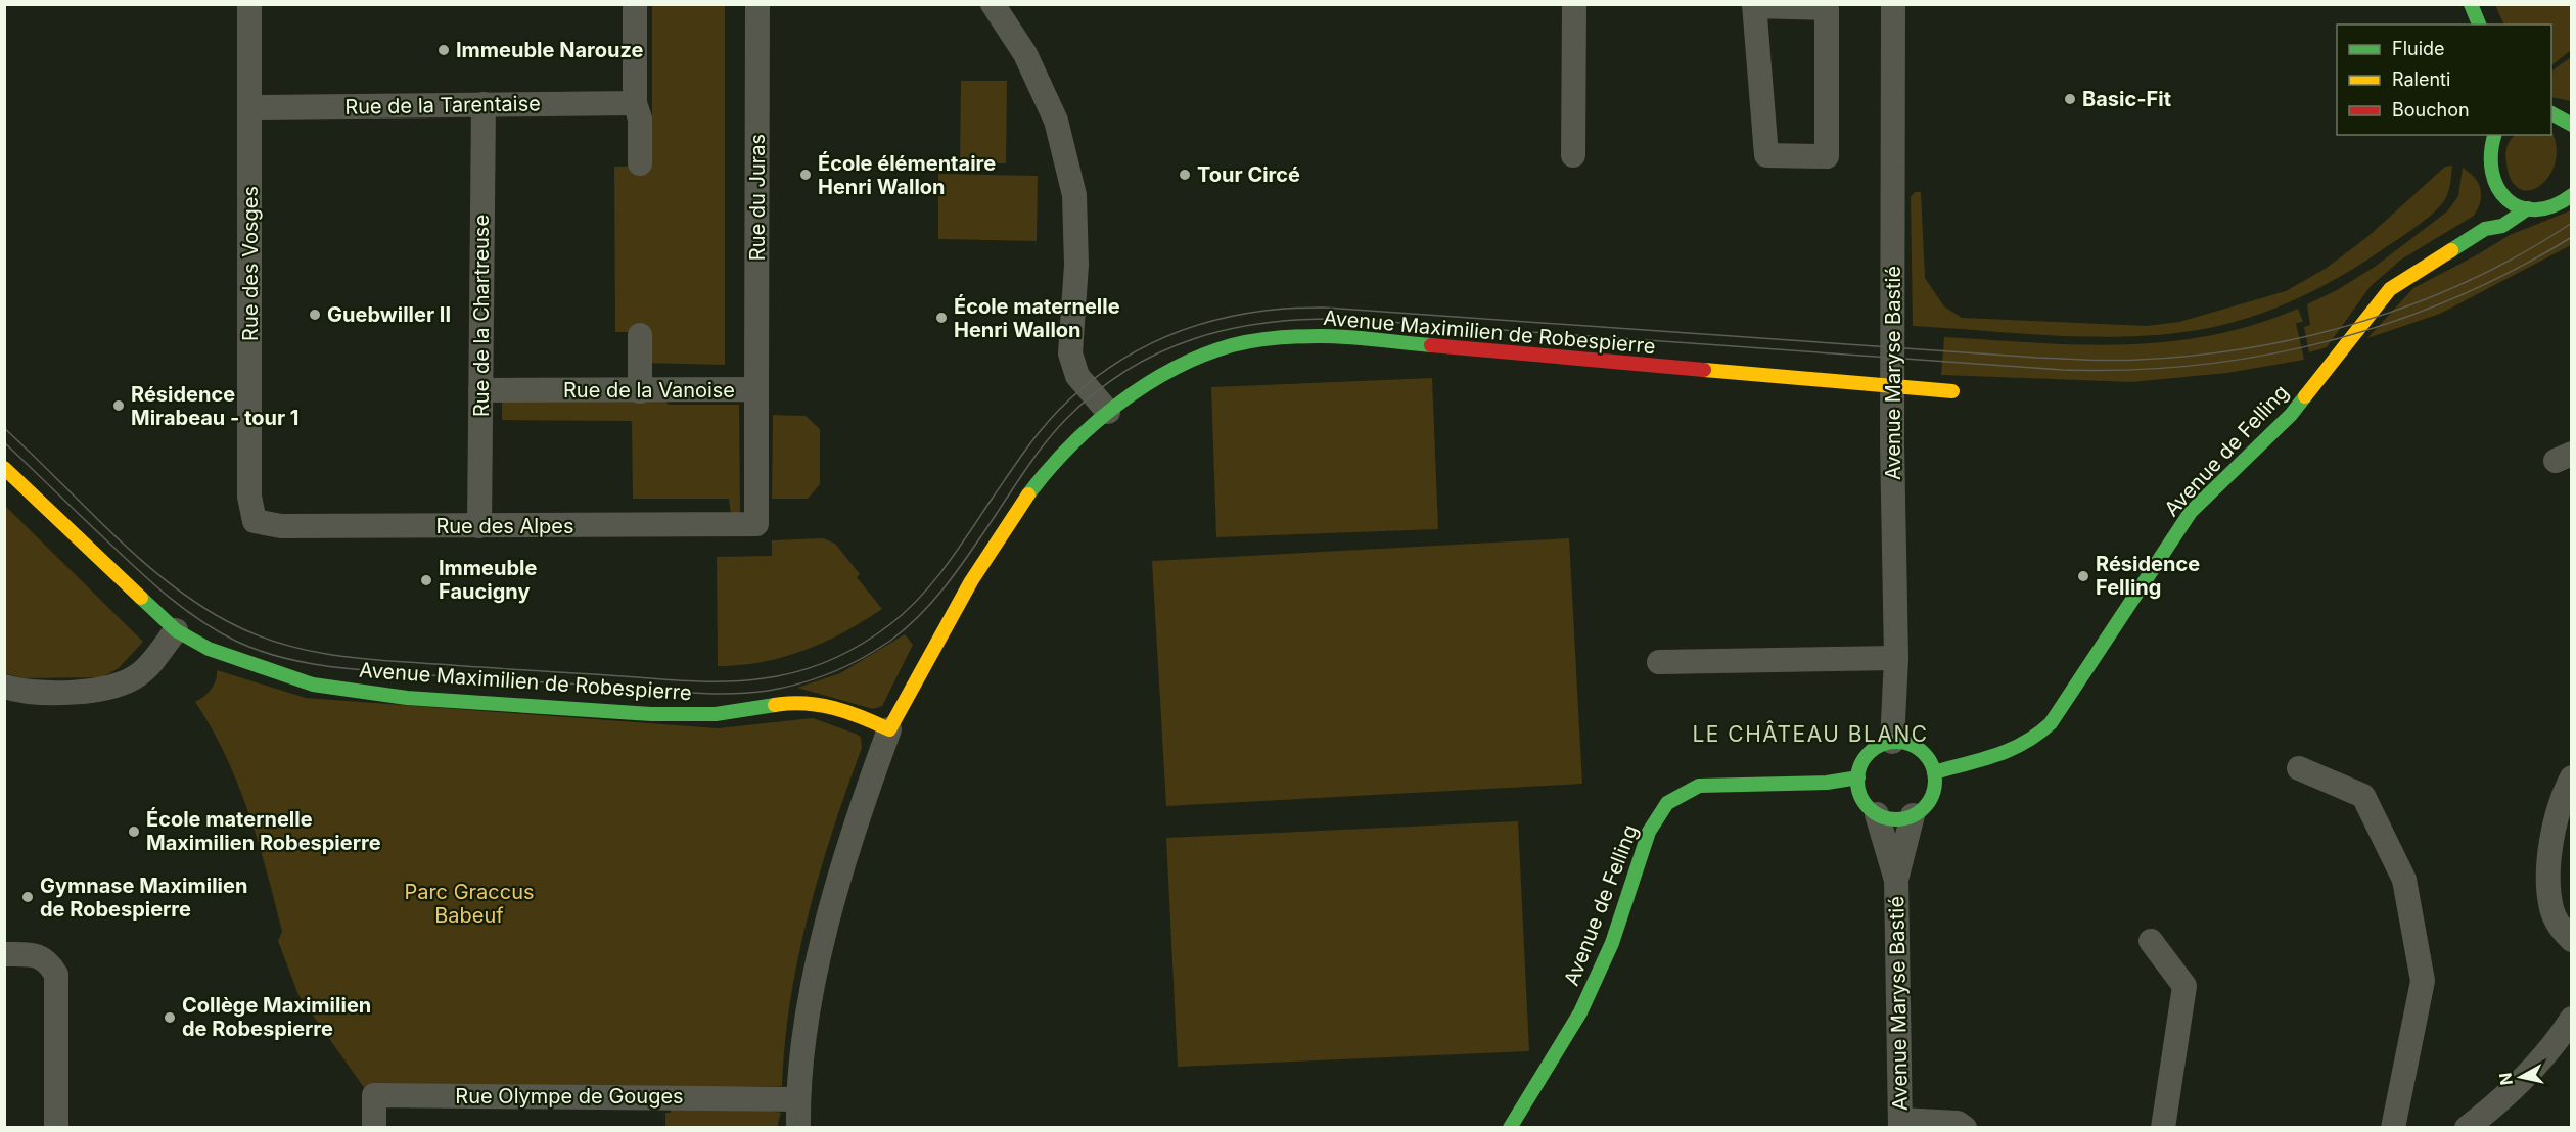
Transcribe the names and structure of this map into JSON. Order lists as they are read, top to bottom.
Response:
{
  "streets": {
    "street": [
      "Rue de la Tarentaise",
      "Rue du Juras",
      "Rue des Vosges",
      "Rue de la Chartreuse",
      "Avenue Maximilien de Robespierre",
      "Avenue Maryse Bastié",
      "Rue de la Vanoise",
      "Avenue de Felling",
      "Rue des Alpes",
      "Rue Olympe de Gouges"
    ]
  },
  "crossings": [
    ["Rue de la Tarentaise", "Rue des Vosges"],
    ["Rue de la Tarentaise", "Rue de la Chartreuse"],
    ["Rue du Juras", "Rue de la Vanoise"],
    ["Rue des Vosges", "Rue des Alpes"],
    ["Rue de la Chartreuse", "Rue de la Vanoise"],
    ["Rue de la Chartreuse", "Rue des Alpes"],
    ["Avenue Maximilien de Robespierre", "Avenue Maryse Bastié"],
    ["Avenue Maryse Bastié", "Avenue de Felling"],
    ["Rue de la Vanoise", "Rue des Alpes"]
  ],
  "districts": ["LE CHÂTEAU BLANC"],
  "parks": ["Parc Graccus Babeuf"],
  "places": [
    "Immeuble Narouze",
    "Basic-Fit",
    "École élémentaire Henri Wallon",
    "Tour Circé",
    "Guebwiller II",
    "École maternelle Henri Wallon",
    "Résidence Mirabeau - tour 1",
    "Résidence Felling",
    "Immeuble Faucigny",
    "École maternelle Maximilien Robespierre",
    "Gymnase Maximilien de Robespierre",
    "Collège Maximilien de Robespierre"
  ],
  "legend": ["Fluide", "Ralenti", "Bouchon"],
  "north": "left"
}
